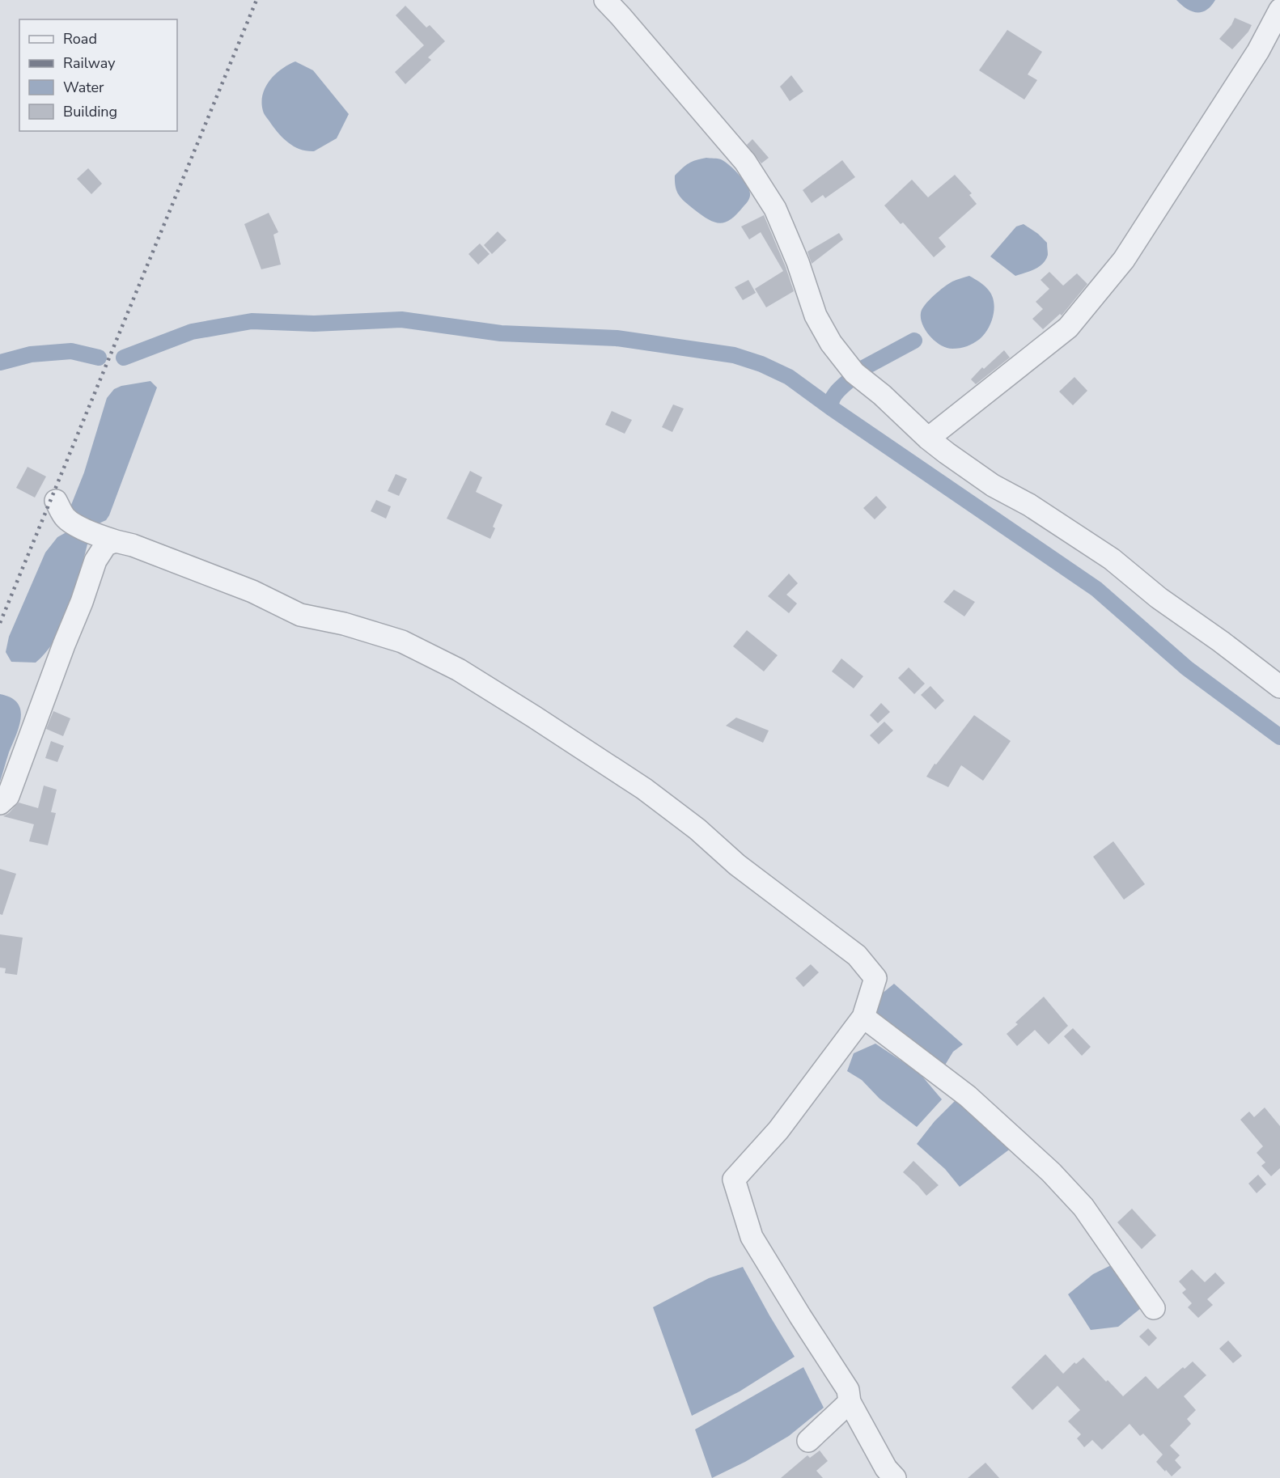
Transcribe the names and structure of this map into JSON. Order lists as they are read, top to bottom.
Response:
{
  "legend": [
    "Road",
    "Railway",
    "Water",
    "Building"
  ]
}
